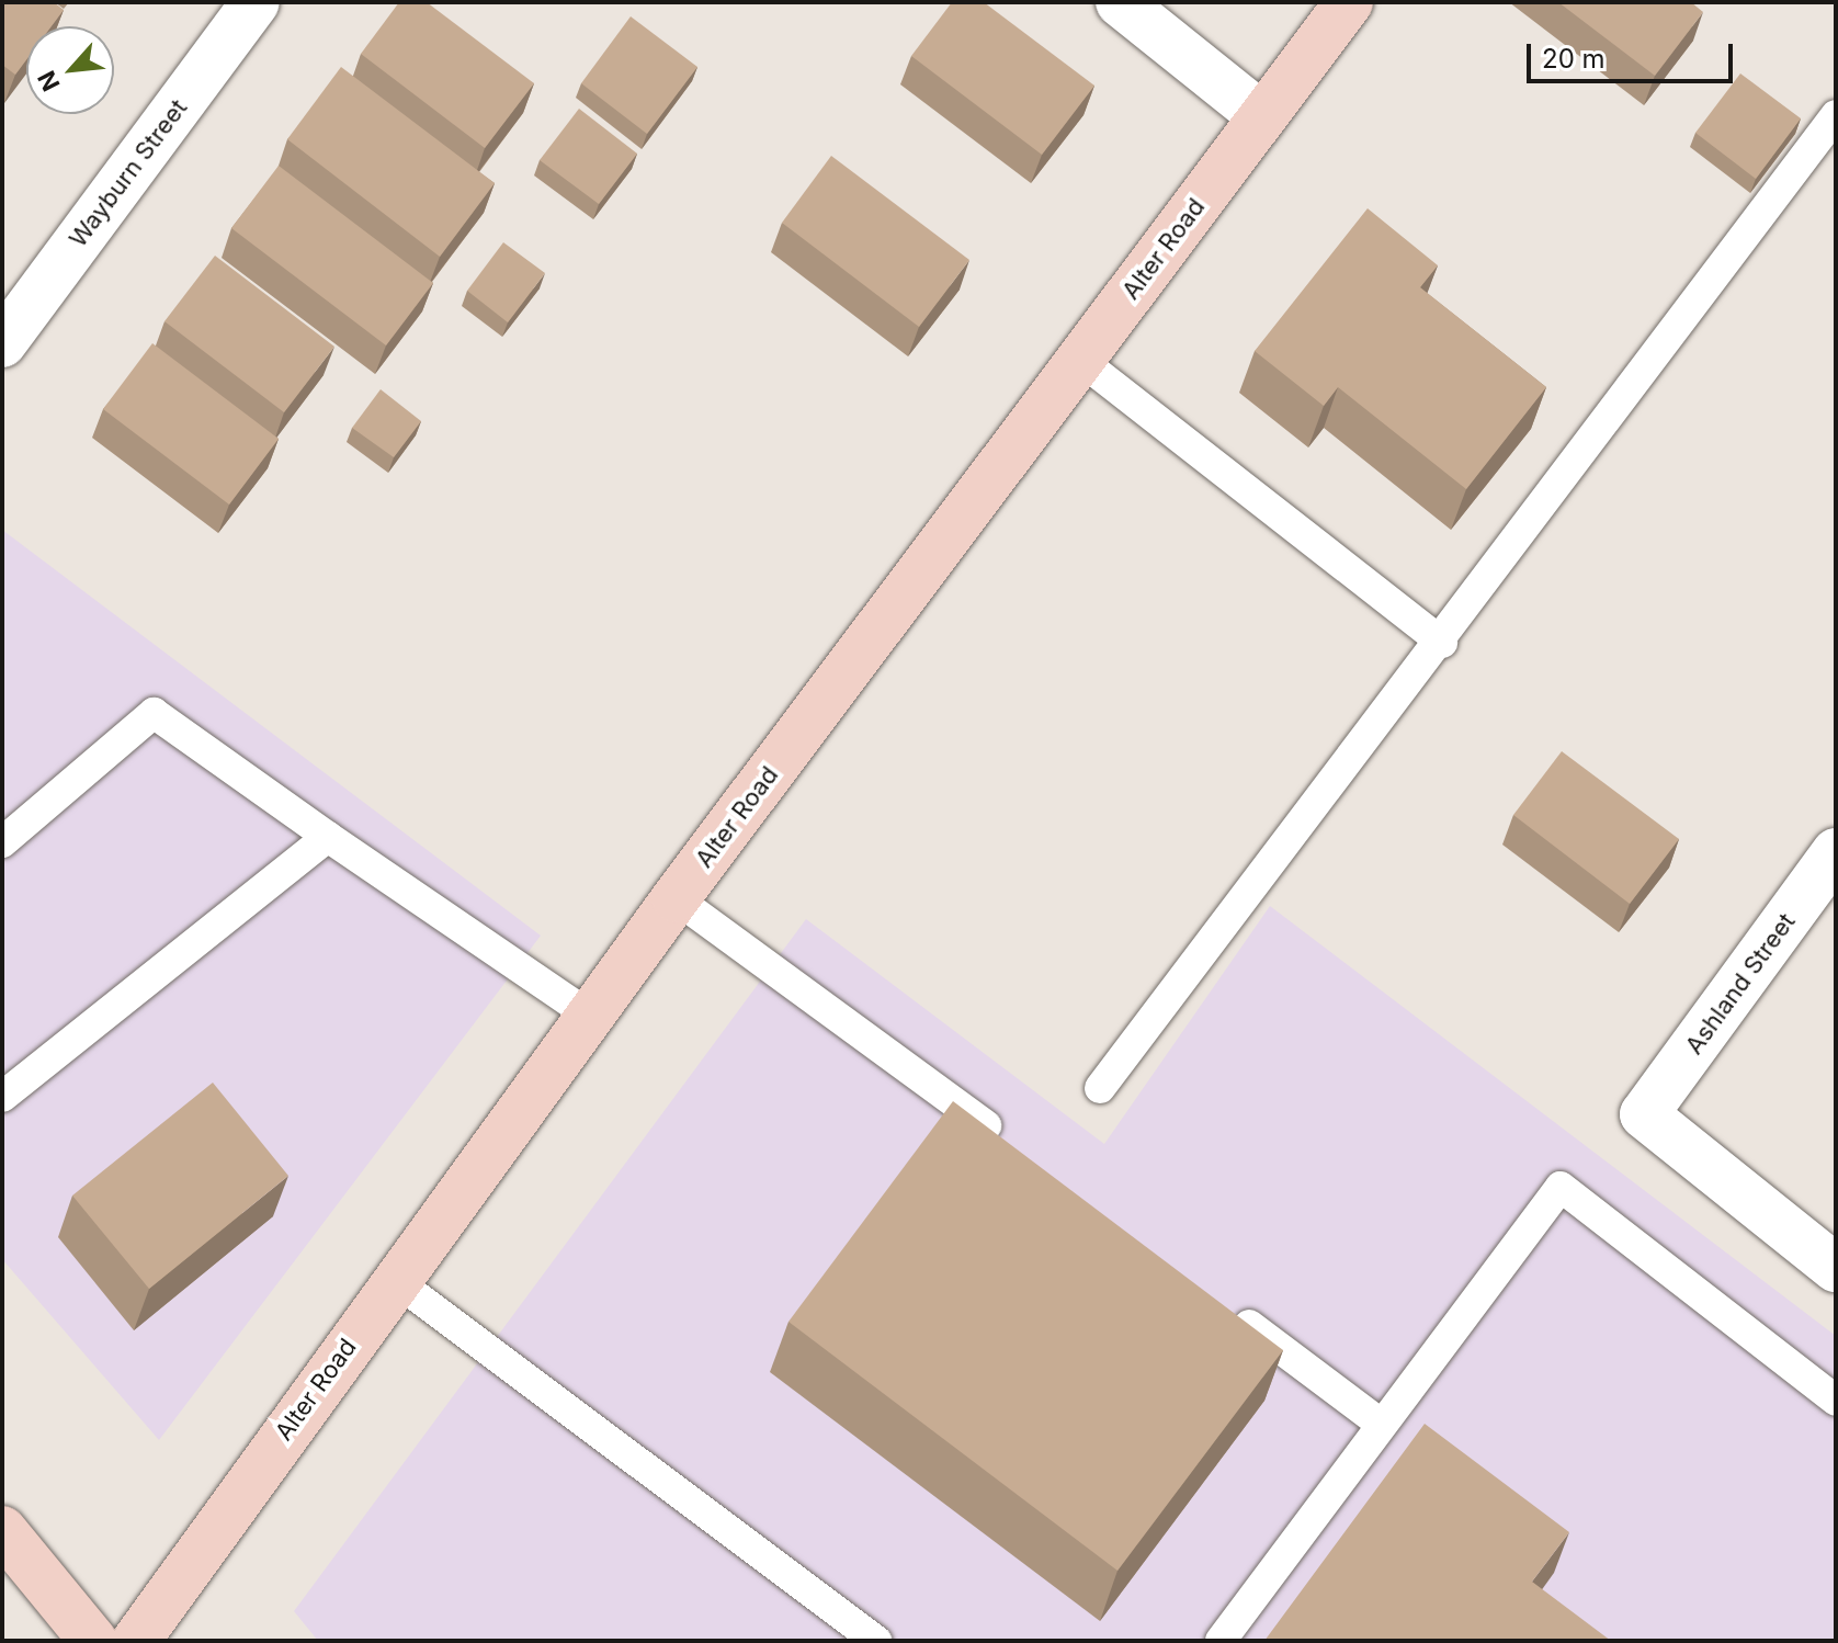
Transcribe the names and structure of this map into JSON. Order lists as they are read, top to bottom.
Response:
{
  "streets": {
    "street": ["Wayburn Street", "Alter Road", "Ashland Street"]
  },
  "scale_bar": "20 m",
  "north": "bottom left"
}
